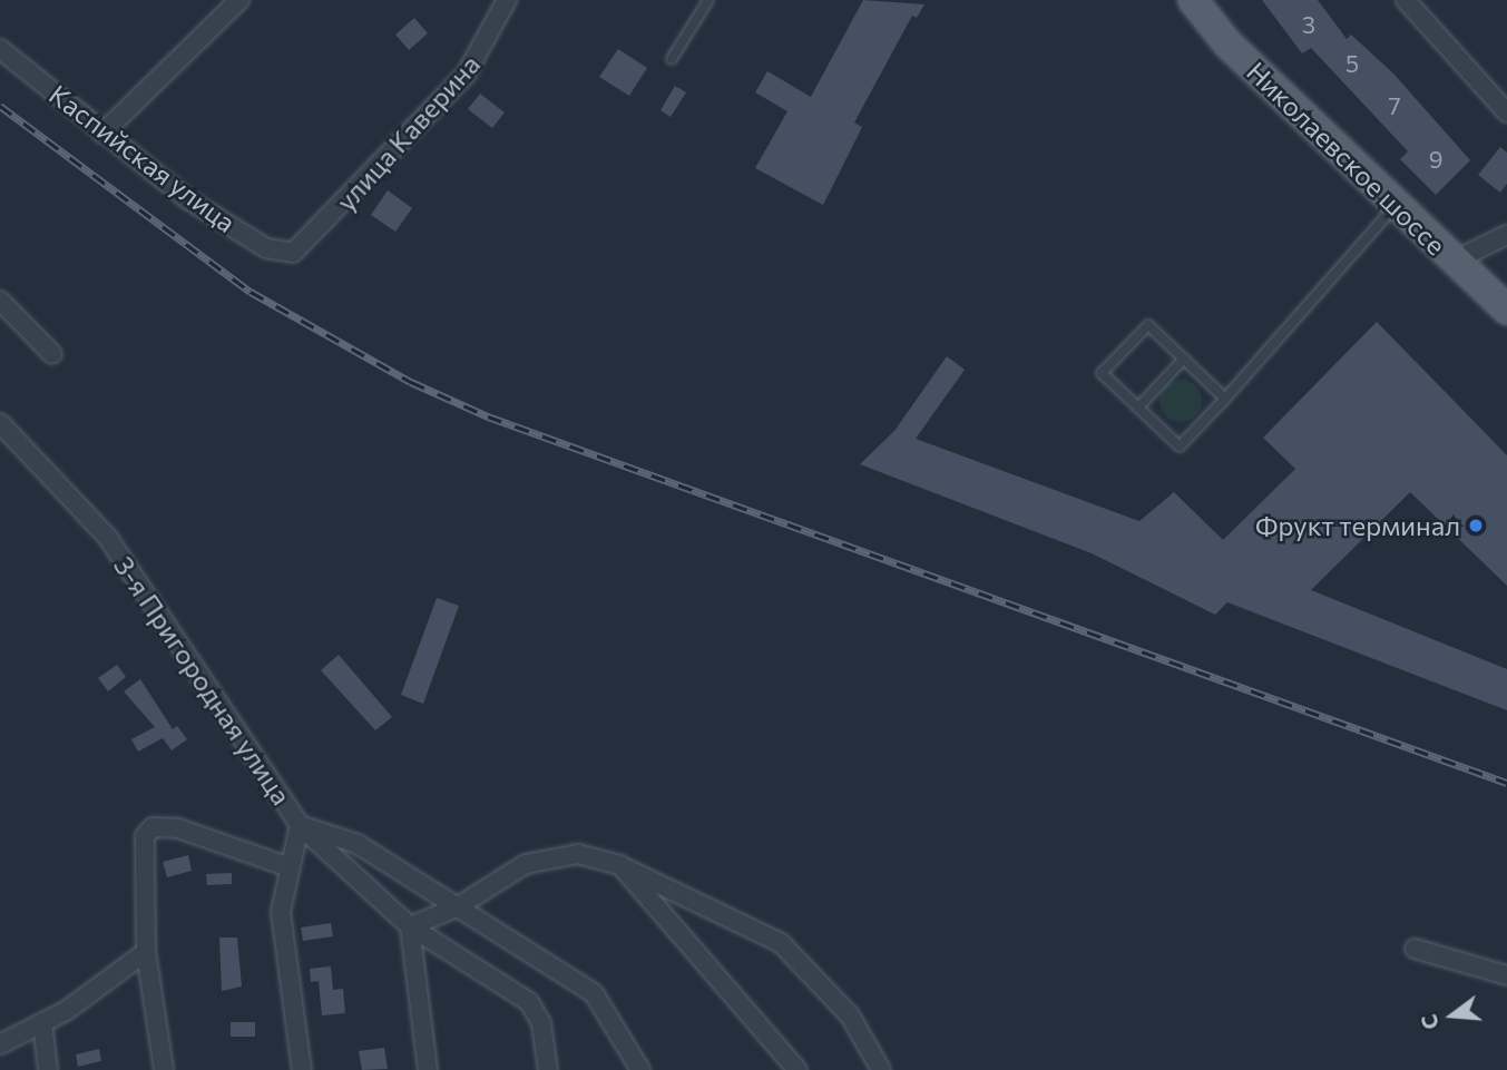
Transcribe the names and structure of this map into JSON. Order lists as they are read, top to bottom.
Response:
{
  "streets": {
    "main road": ["Николаевское шоссе"],
    "street": ["улица Каверина", "Каспийская улица", "3-я Пригородная улица"]
  },
  "crossings": [
    ["улица Каверина", "Каспийская улица"]
  ],
  "places": ["Фрукт терминал"],
  "house_numbers": [
    "3",
    "5",
    "7",
    "9"
  ],
  "north": "left"
}
